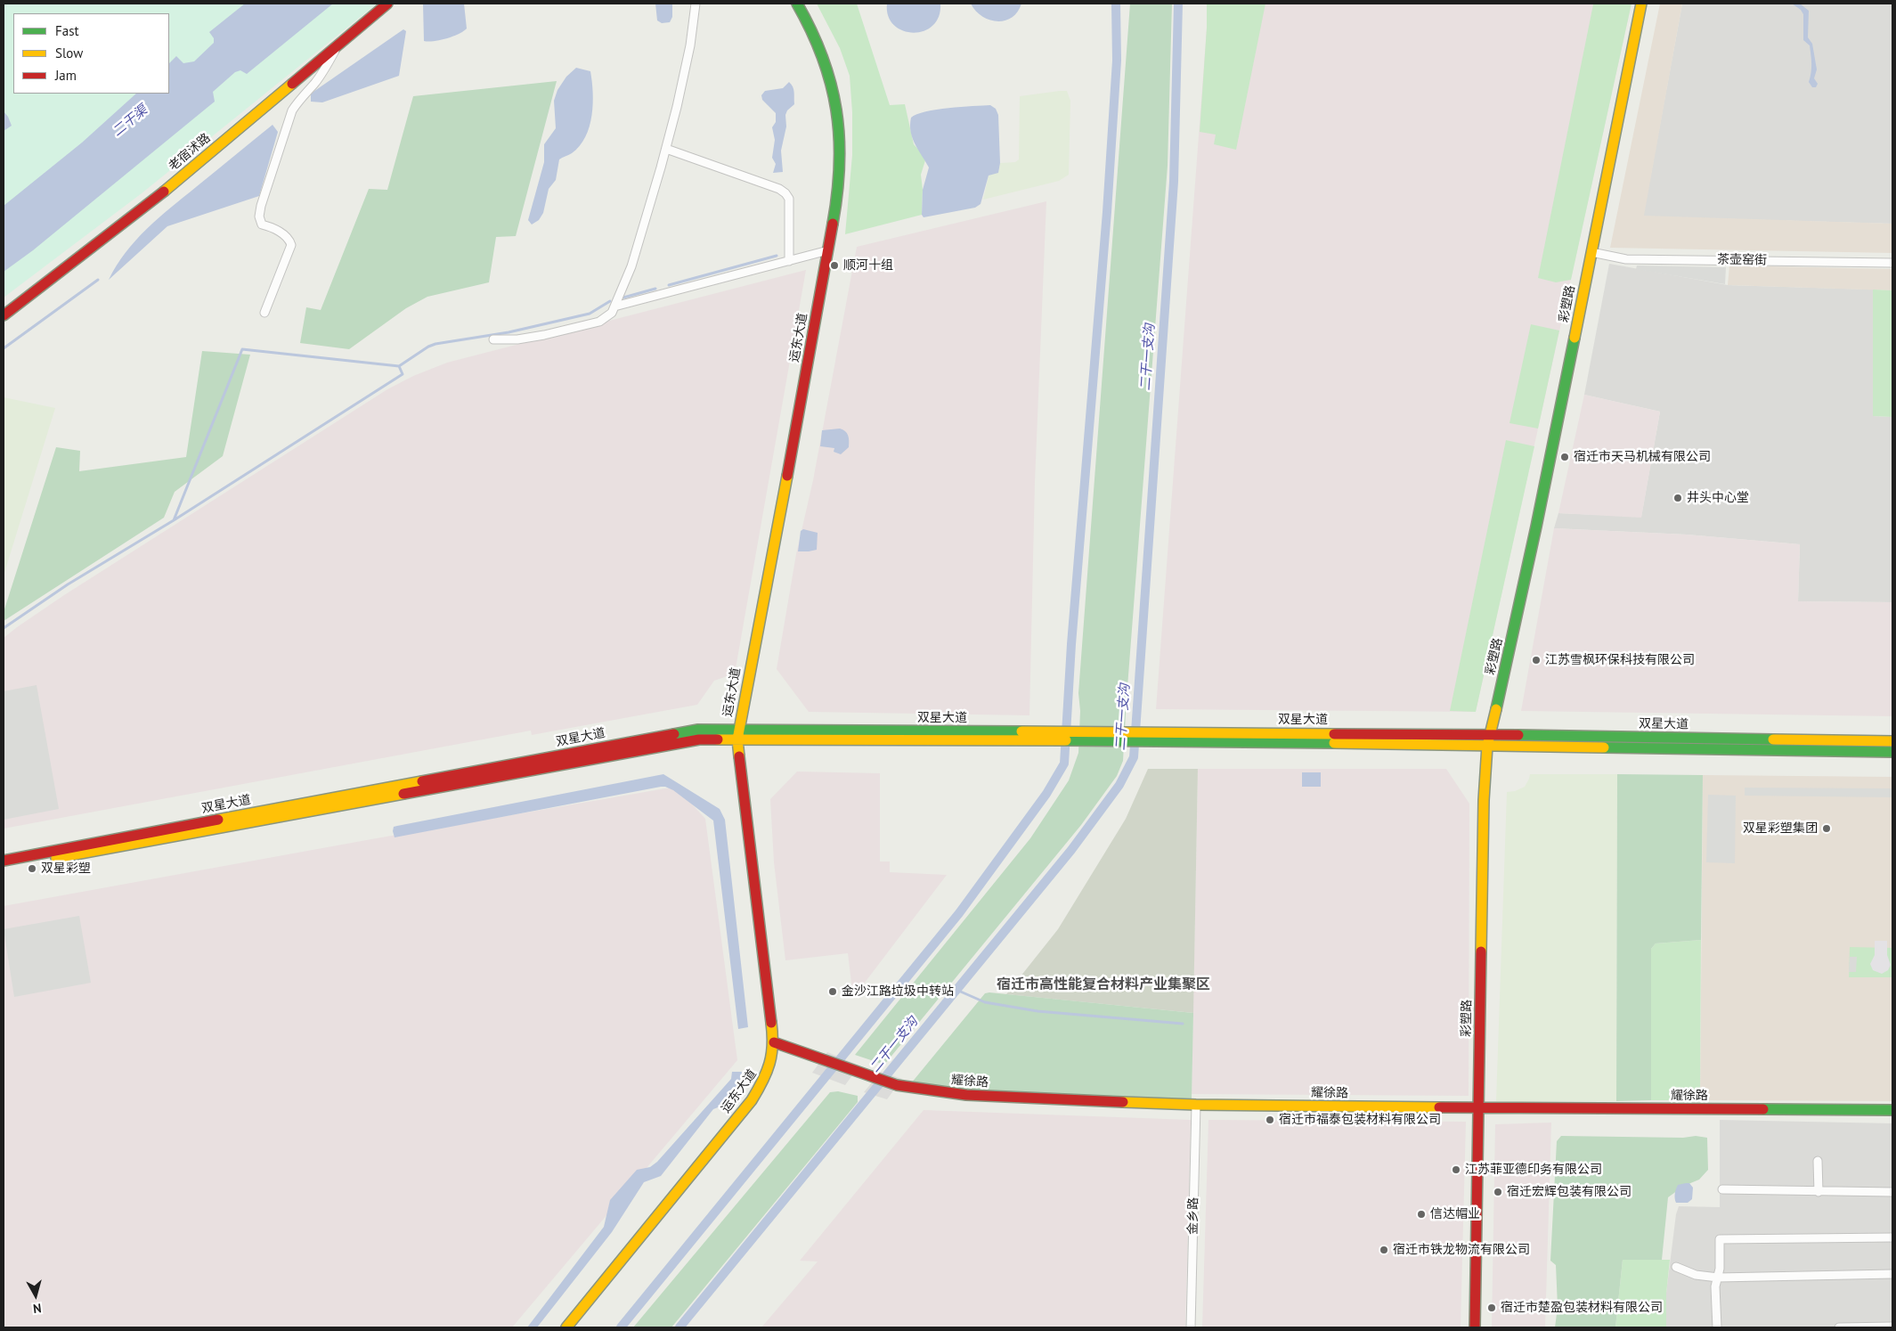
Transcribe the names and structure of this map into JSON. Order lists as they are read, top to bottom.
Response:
{
  "streets": {
    "street": [
      "老宿沭路",
      "茶壶窑街",
      "彩塑路",
      "运东大道",
      "双星大道",
      "耀徐路",
      "金乡路"
    ]
  },
  "crossings": [
    ["茶壶窑街", "彩塑路"],
    ["彩塑路", "双星大道"],
    ["彩塑路", "耀徐路"],
    ["运东大道", "双星大道"],
    ["运东大道", "耀徐路"],
    ["耀徐路", "金乡路"]
  ],
  "districts": ["宿迁市高性能复合材料产业集聚区"],
  "water": ["二干渠", "二干一支沟"],
  "places": [
    "顺河十组",
    "宿迁市天马机械有限公司",
    "井头中心堂",
    "江苏雪枫环保科技有限公司",
    "双星彩塑集团",
    "双星彩塑",
    "金沙江路垃圾中转站",
    "宿迁市福泰包装材料有限公司",
    "江苏菲亚德印务有限公司",
    "宿迁宏辉包装有限公司",
    "信达帽业",
    "宿迁市铁龙物流有限公司",
    "宿迁市楚盈包装材料有限公司"
  ],
  "legend": ["Fast", "Slow", "Jam"],
  "north": "bottom"
}
